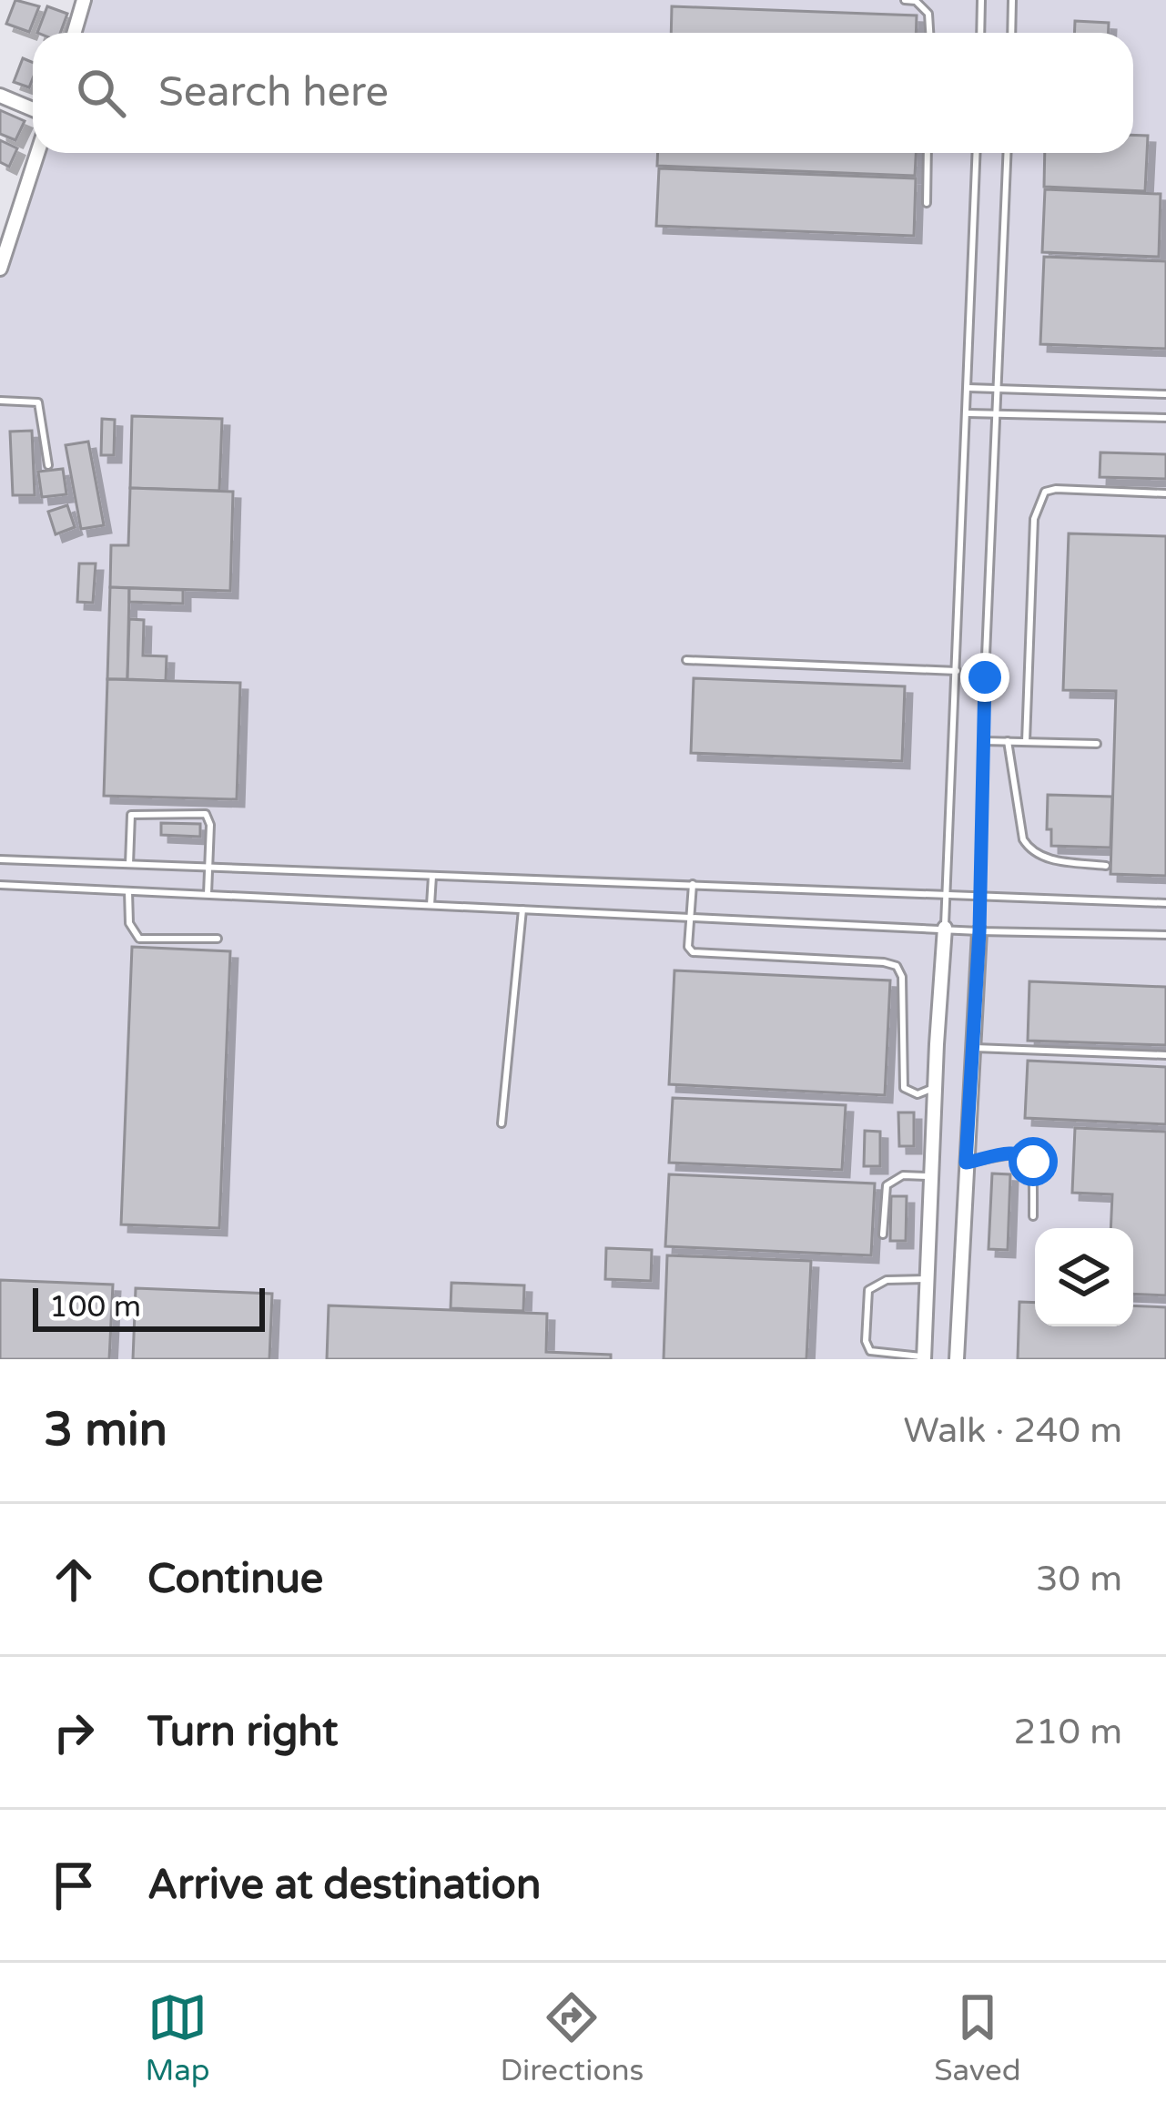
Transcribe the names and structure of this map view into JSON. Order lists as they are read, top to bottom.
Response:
{
  "scale_bar": "100 m",
  "page": {
    "search": "Search here",
    "scale": "100 m",
    "heading": ["3 min", "Walk · 240 m"],
    "list": [
      ["Continue", "30 m"],
      ["Turn right", "210 m"],
      "Arrive at destination"
    ],
    "nav": ["Map", "Directions", "Saved"]
  }
}
